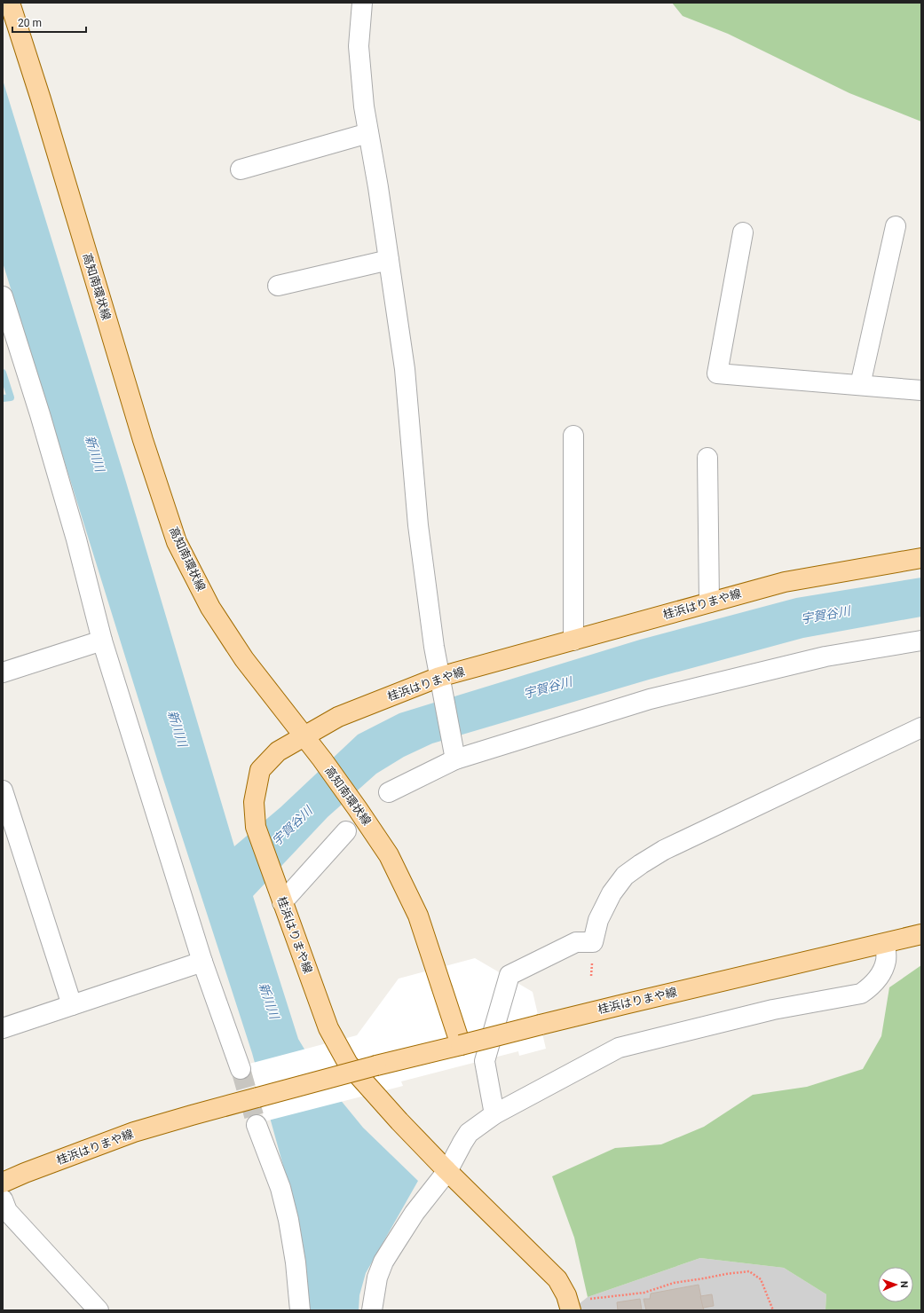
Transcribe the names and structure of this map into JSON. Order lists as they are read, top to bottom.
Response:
{
  "streets": {
    "main road": ["高知南環状線", "桂浜はりまや線"]
  },
  "crossings": [
    ["高知南環状線", "桂浜はりまや線"]
  ],
  "water": ["新川川", "宇賀谷川"],
  "scale_bar": "20 m",
  "north": "right"
}
